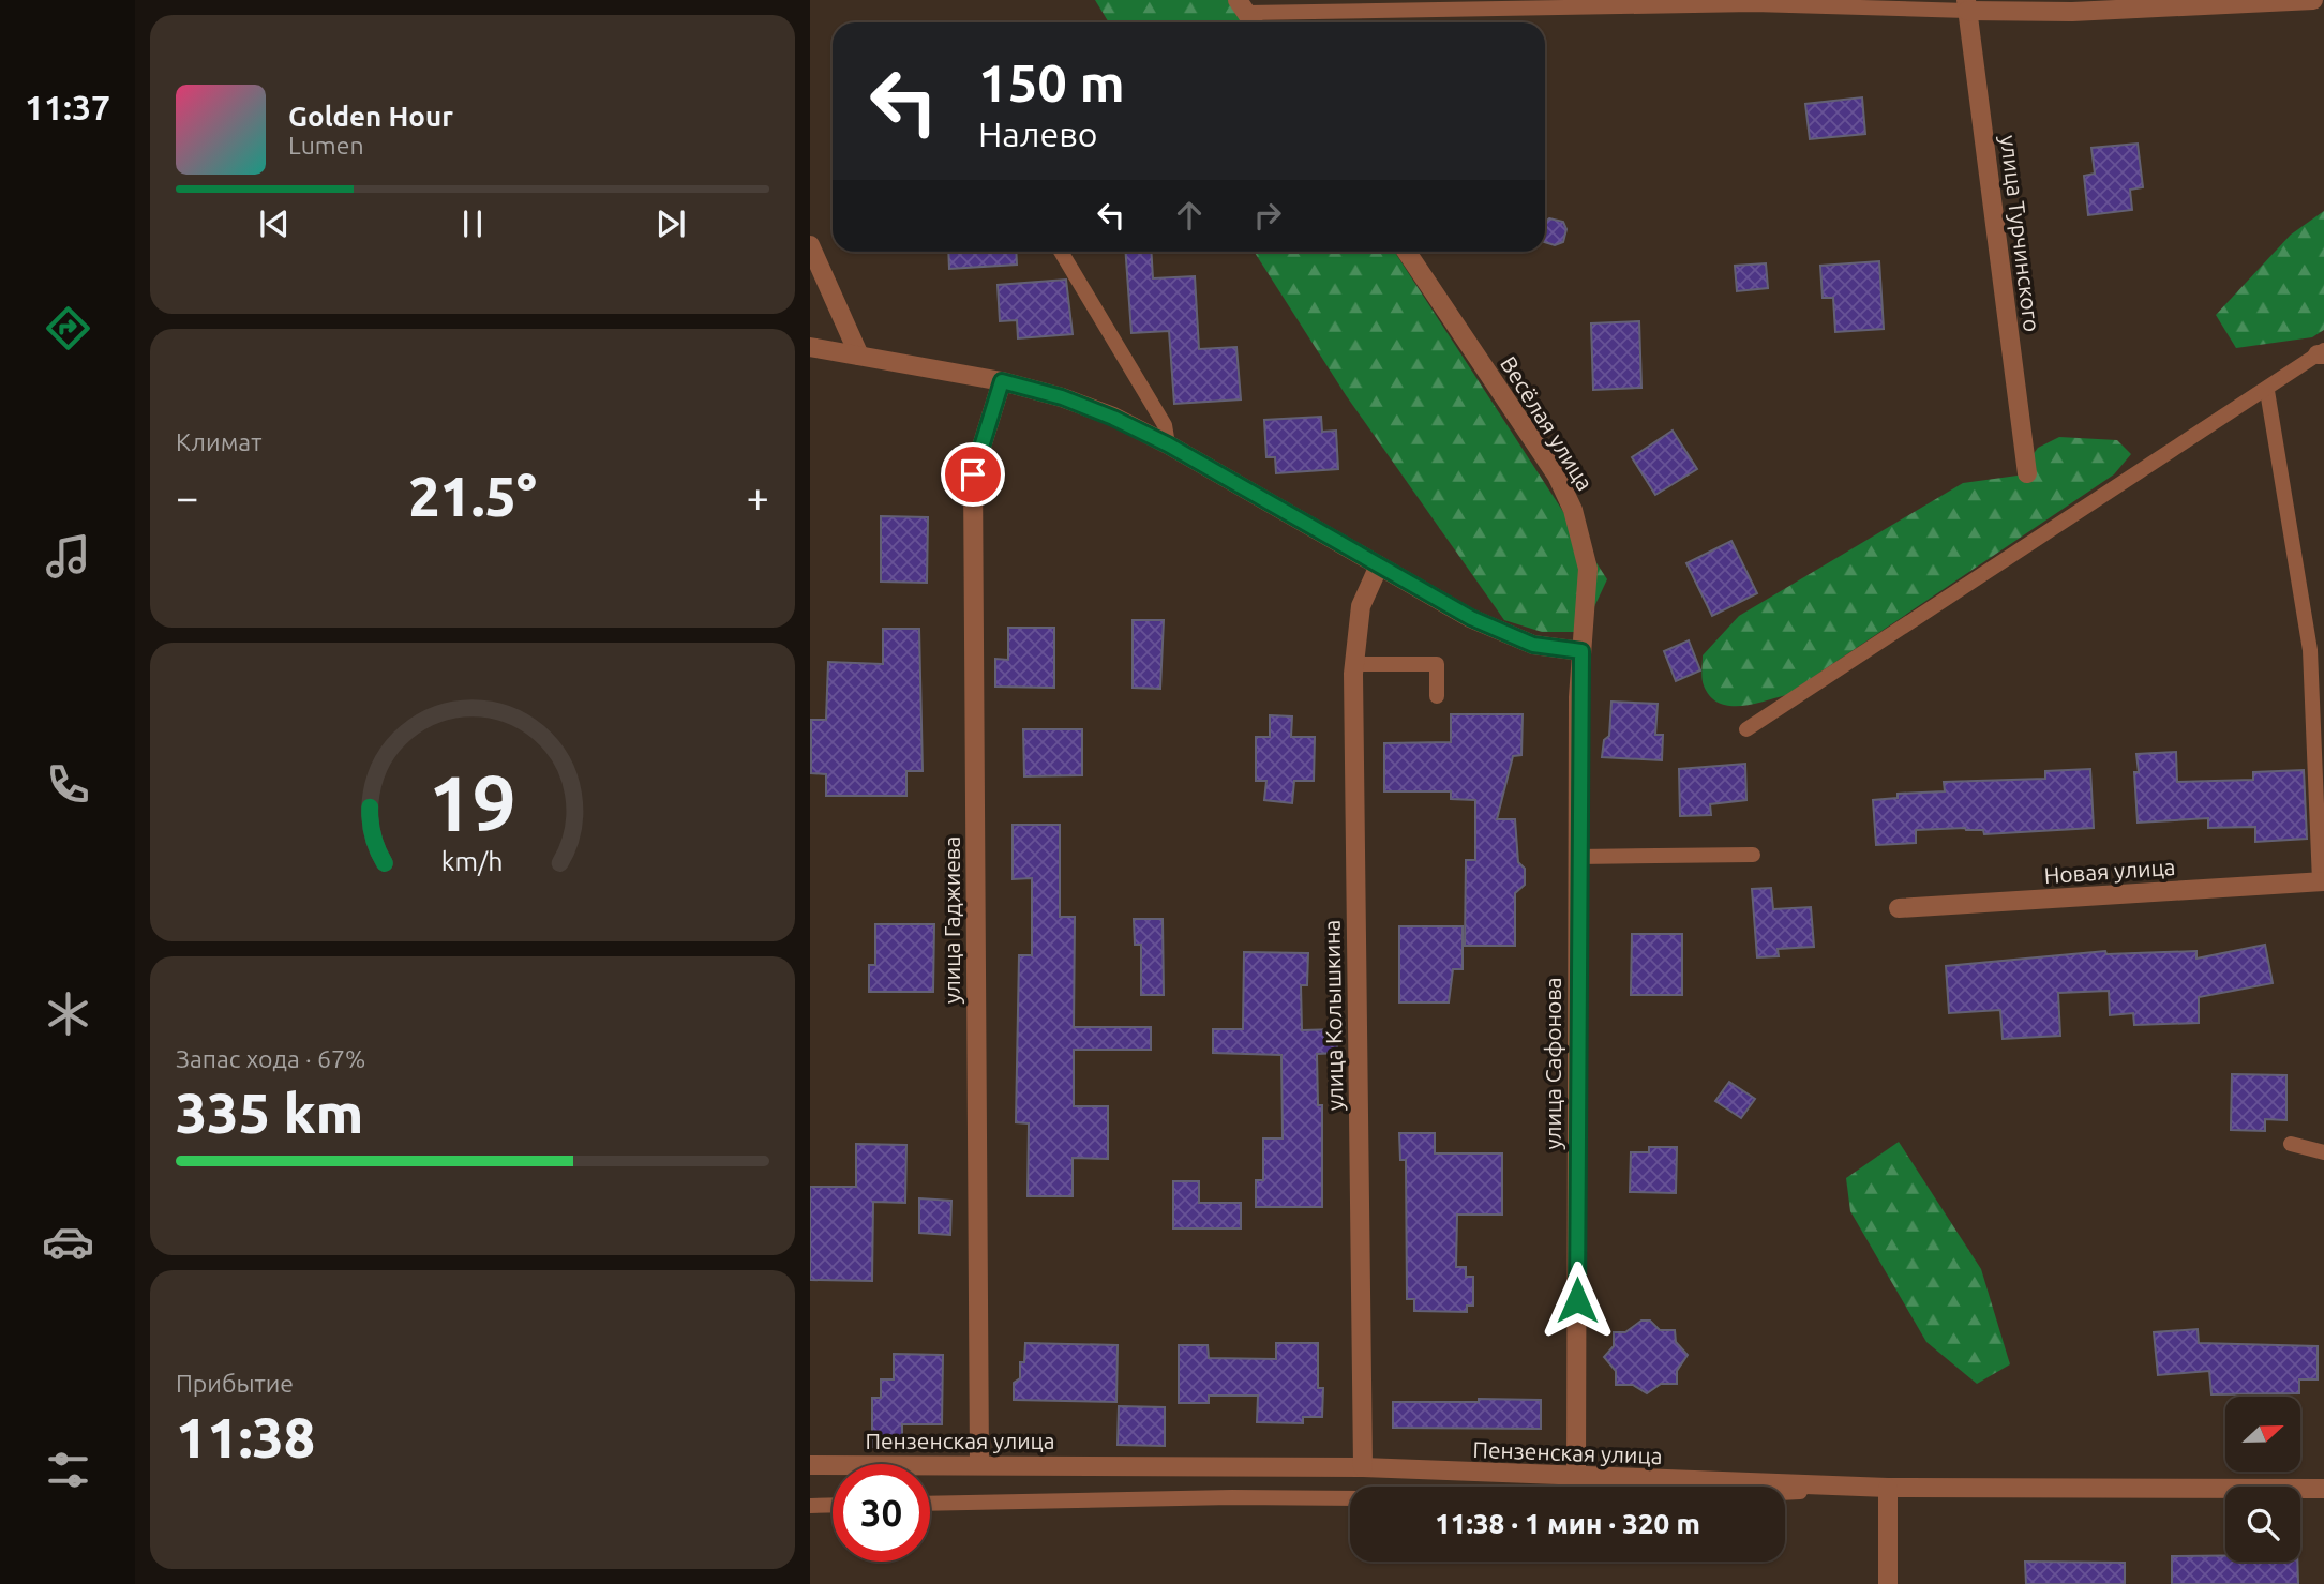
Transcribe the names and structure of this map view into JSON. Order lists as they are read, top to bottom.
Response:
{
  "streets": {
    "street": [
      "улица Турчинского",
      "Весёлая улица",
      "Новая улица",
      "улица Гаджиева",
      "улица Колышкина",
      "улица Сафонова",
      "Пензенская улица"
    ]
  },
  "crossings": [
    ["Весёлая улица", "улица Сафонова"],
    ["улица Гаджиева", "Пензенская улица"],
    ["улица Колышкина", "Пензенская улица"],
    ["улица Сафонова", "Пензенская улица"]
  ],
  "north": "right",
  "page": {
    "tabs": "11:37",
    "turn": ["150 m", "Налево"],
    "song": ["Golden Hour", "Lumen"],
    "tile": [
      "Климат",
      ["Запас хода · 67%", "335 km"],
      ["Прибытие", "11:38"]
    ],
    "heat": ["−", "21.5°", "+"],
    "limit": "30",
    "trip": "11:38 · 1 мин · 320 m",
    "gauge": ["19", "km/h"]
  }
}
